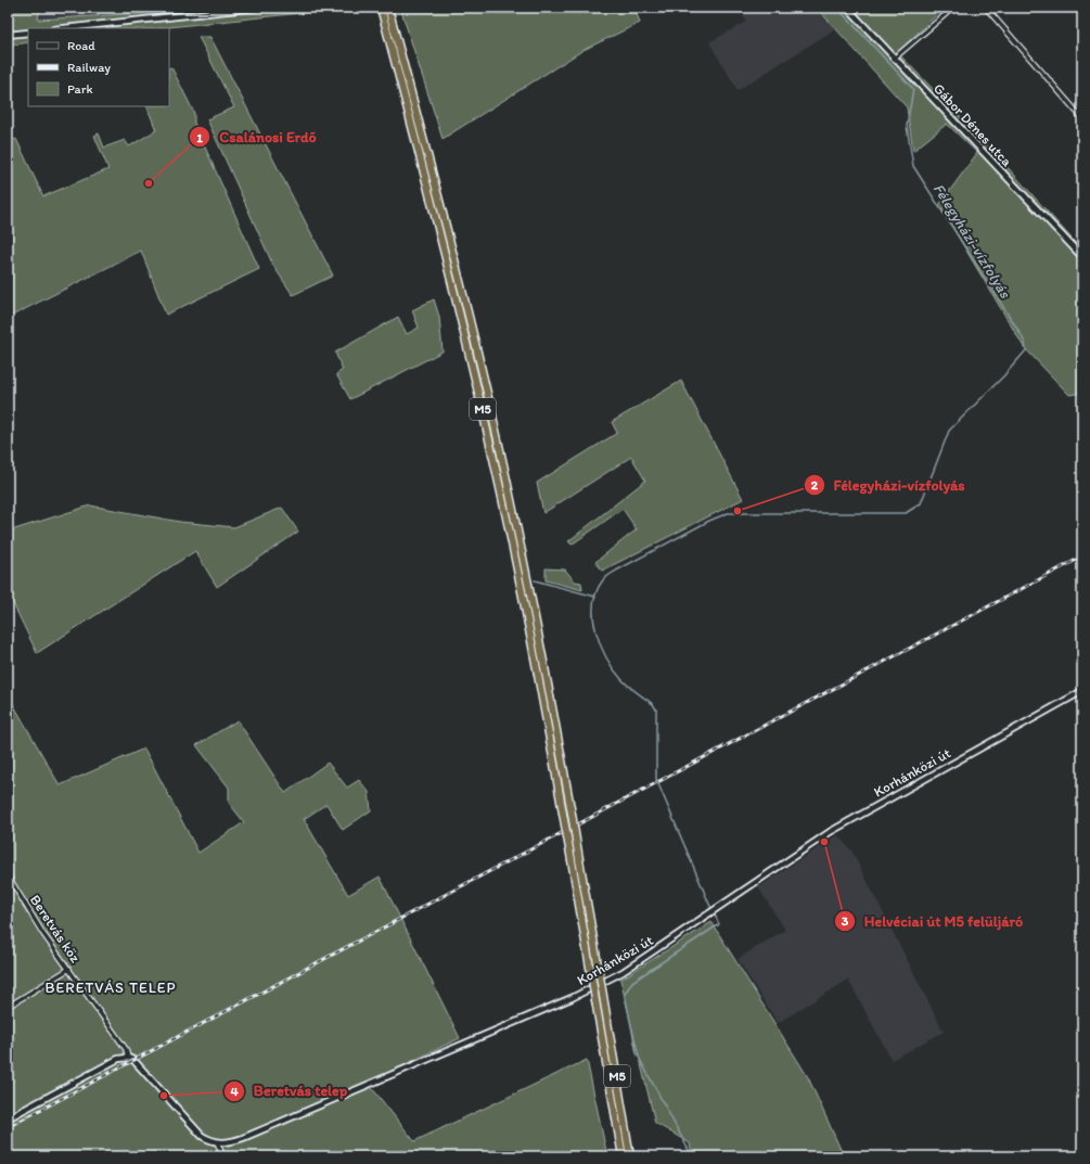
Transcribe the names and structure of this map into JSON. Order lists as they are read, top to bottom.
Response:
{
  "streets": {
    "highway": ["M5"],
    "street": ["Gábor Dénes utca", "Korhánközi út", "Beretvás köz"]
  },
  "districts": ["BERETVÁS TELEP"],
  "water": ["Félegyházi-vízfolyás"],
  "places": [
    "Csalánosi Erdő",
    "Félegyházi-vízfolyás",
    "Helvéciai út M5 felüljáró",
    "Beretvás telep"
  ],
  "legend": ["Road", "Railway", "Park"]
}
